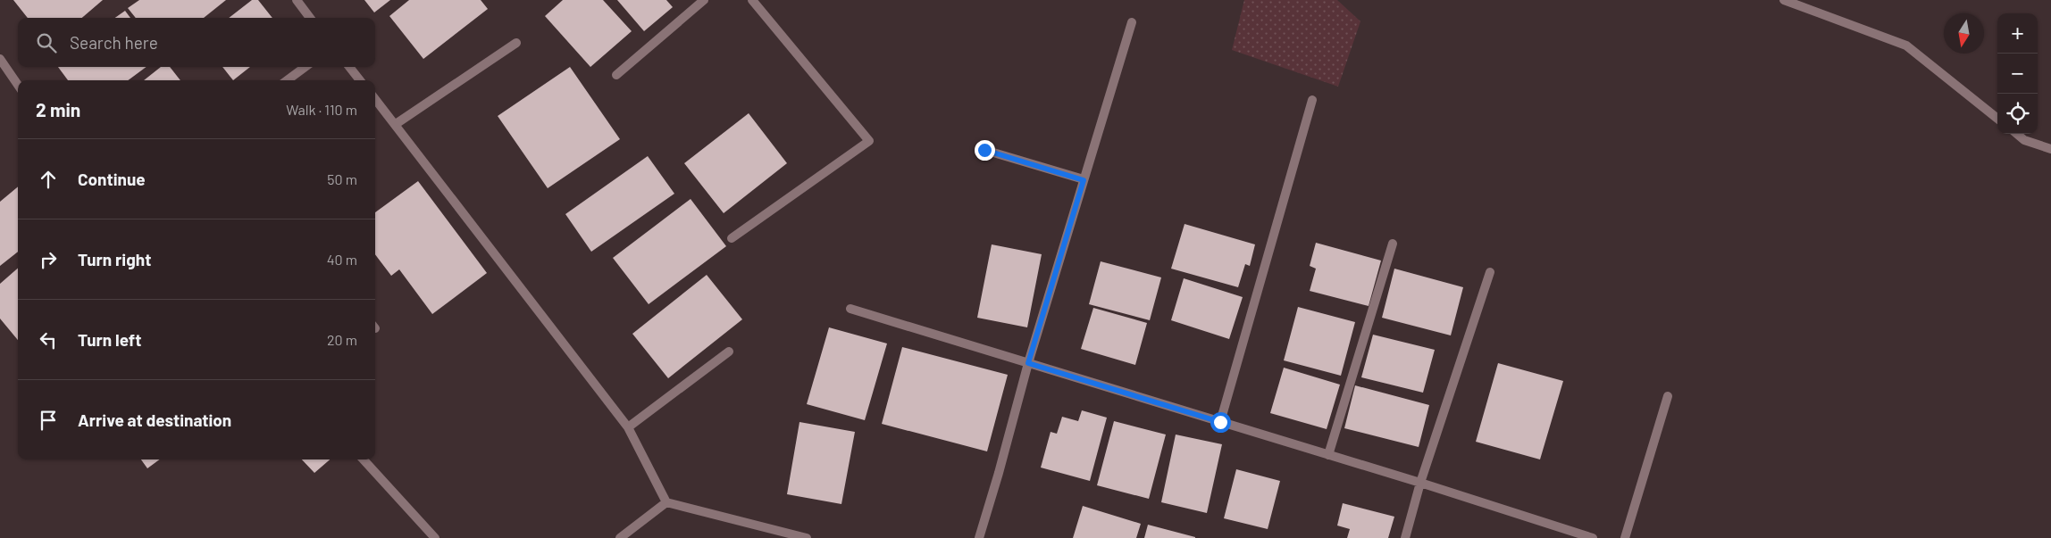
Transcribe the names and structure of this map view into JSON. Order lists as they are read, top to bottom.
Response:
{
  "north": "bottom",
  "page": {
    "map_buttons": ["+", "−"],
    "search": "Search here",
    "heading": ["2 min", "Walk · 110 m"],
    "list": [
      ["Continue", "50 m"],
      ["Turn right", "40 m"],
      ["Turn left", "20 m"],
      "Arrive at destination"
    ]
  }
}
